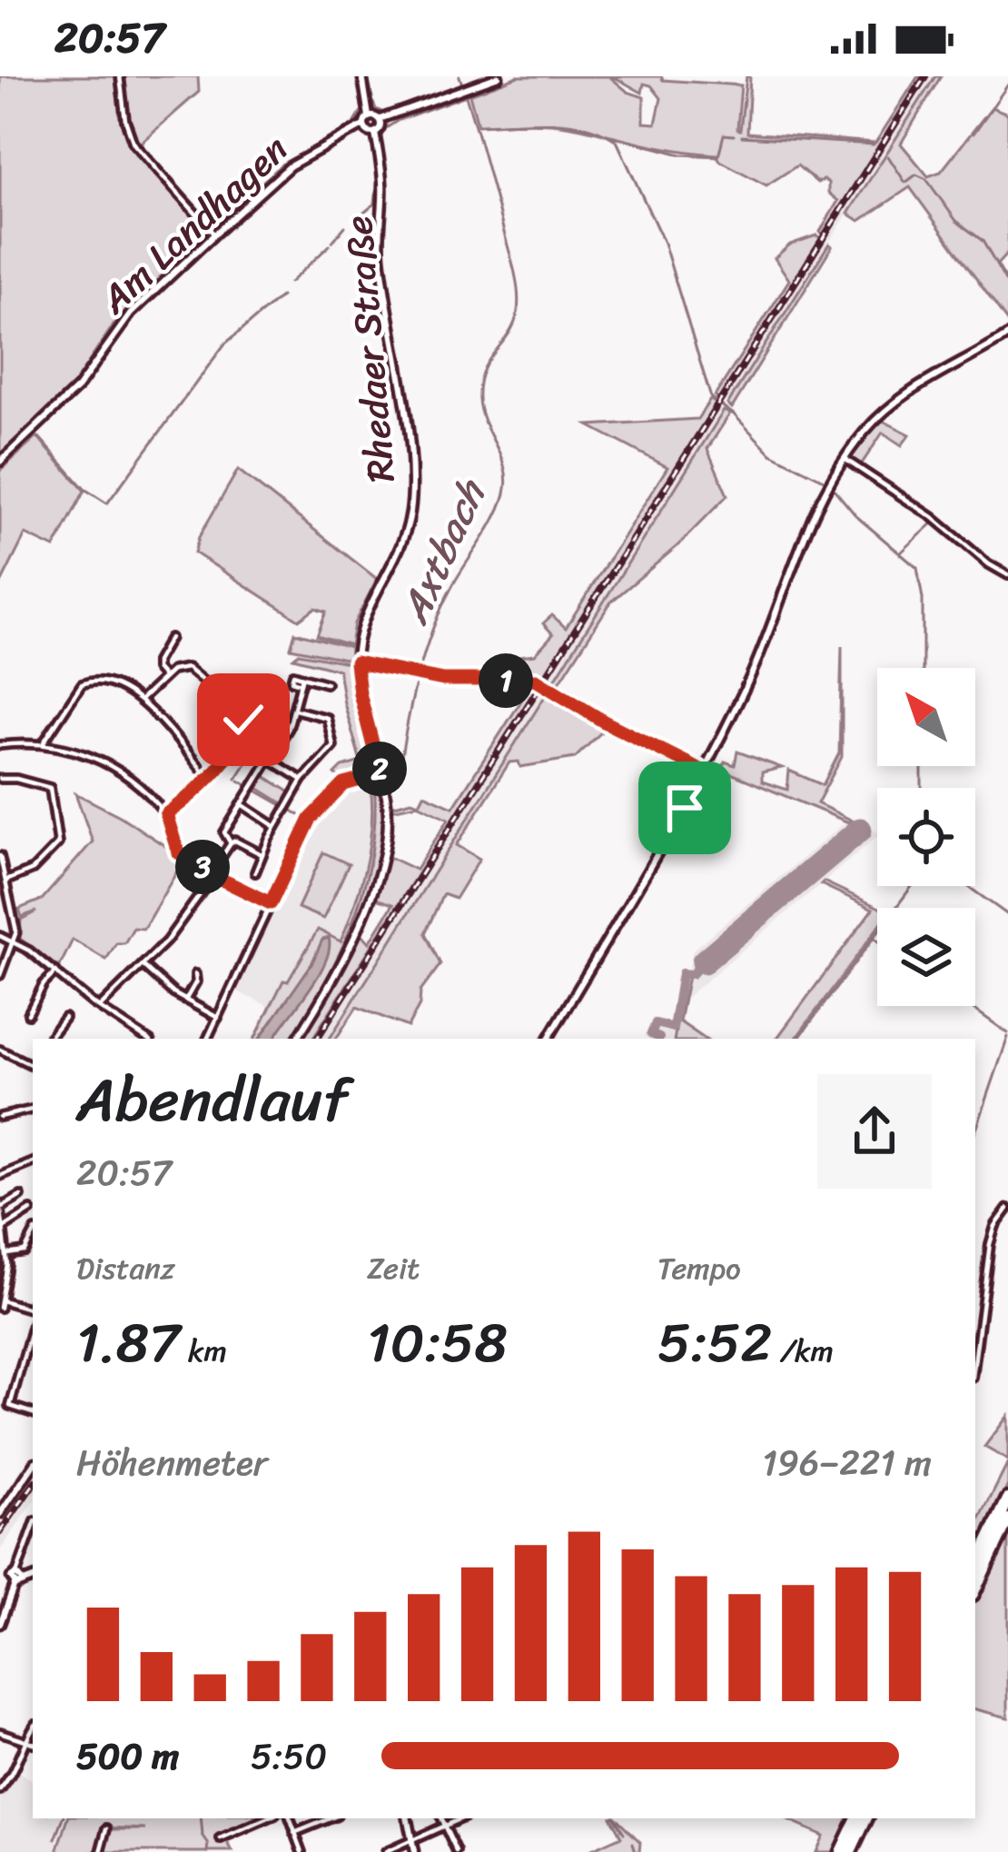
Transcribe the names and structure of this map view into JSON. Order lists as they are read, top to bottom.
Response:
{
  "streets": {
    "street": ["Am Landhagen", "Rhedaer Straße"]
  },
  "crossings": [
    ["Am Landhagen", "Rhedaer Straße"]
  ],
  "water": ["Axtbach"],
  "north": "top left",
  "page": {
    "status": "20:57",
    "pins": ["1", "2", "3"],
    "heading": ["Abendlauf", "20:57"],
    "stats": [
      ["Distanz", "1.87 km"],
      ["Zeit", "10:58"],
      ["Tempo", "5:52 /km"]
    ],
    "chart": ["Höhenmeter", "196–221 m"],
    "list": [
      {
        "name": "500 m",
        "note": "5:50"
      }
    ]
  }
}
